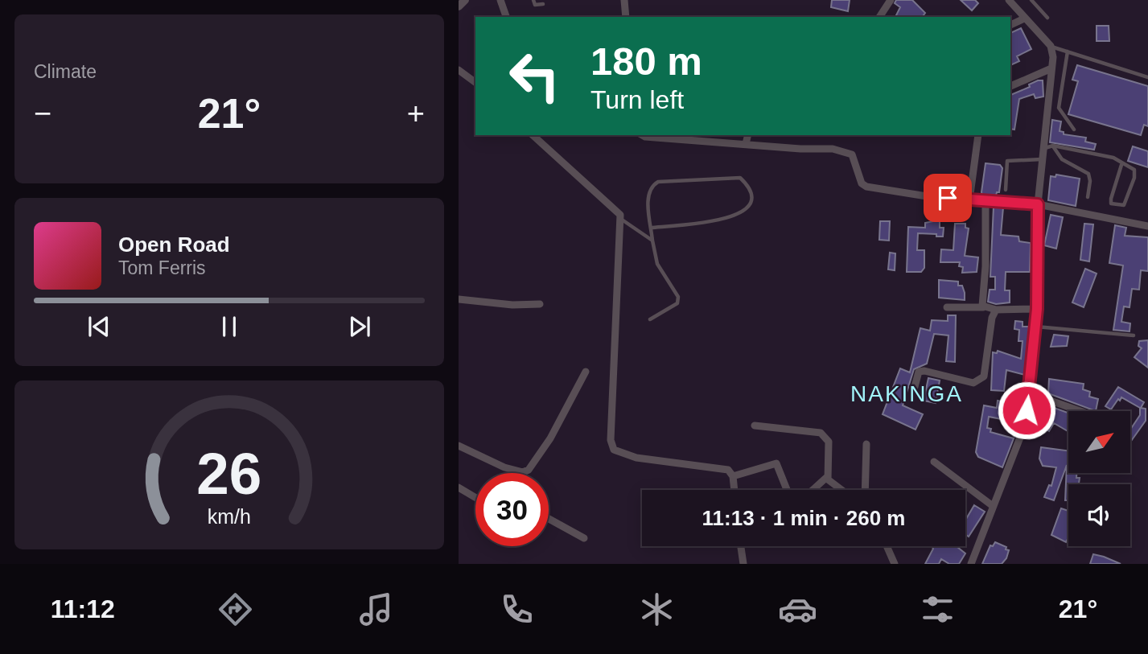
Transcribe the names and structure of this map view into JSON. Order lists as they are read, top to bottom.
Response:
{
  "districts": ["NAKINGA"],
  "north": "top right",
  "page": {
    "tile": "Climate",
    "turn": ["180 m", "Turn left"],
    "heat": ["−", "21°", "+"],
    "song": ["Open Road", "Tom Ferris"],
    "limit": "30",
    "trip": "11:13 · 1 min · 260 m",
    "tabs": ["11:12", "21°"],
    "gauge": ["26", "km/h"]
  }
}
